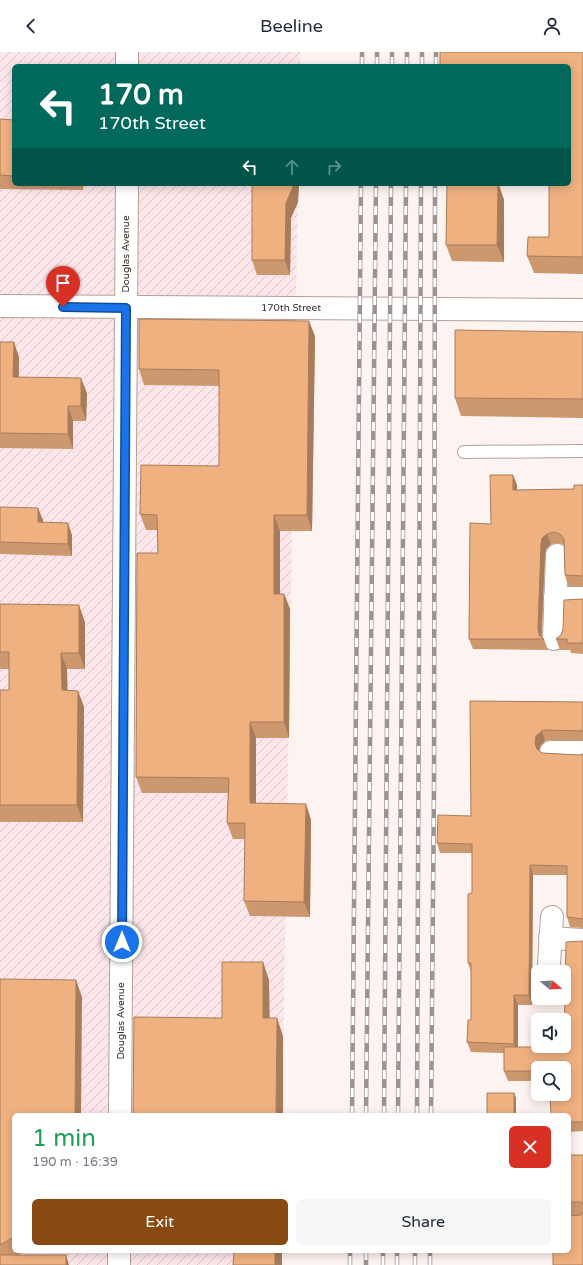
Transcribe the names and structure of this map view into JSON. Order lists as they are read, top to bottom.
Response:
{
  "streets": {
    "street": ["Douglas Avenue", "170th Street"]
  },
  "crossings": [
    ["Douglas Avenue", "170th Street"]
  ],
  "north": "right",
  "page": {
    "header": "Beeline",
    "turn": ["170 m", "170th Street"],
    "heading": ["1 min", "190 m · 16:39"],
    "buttons": ["Exit", "Share"]
  }
}
